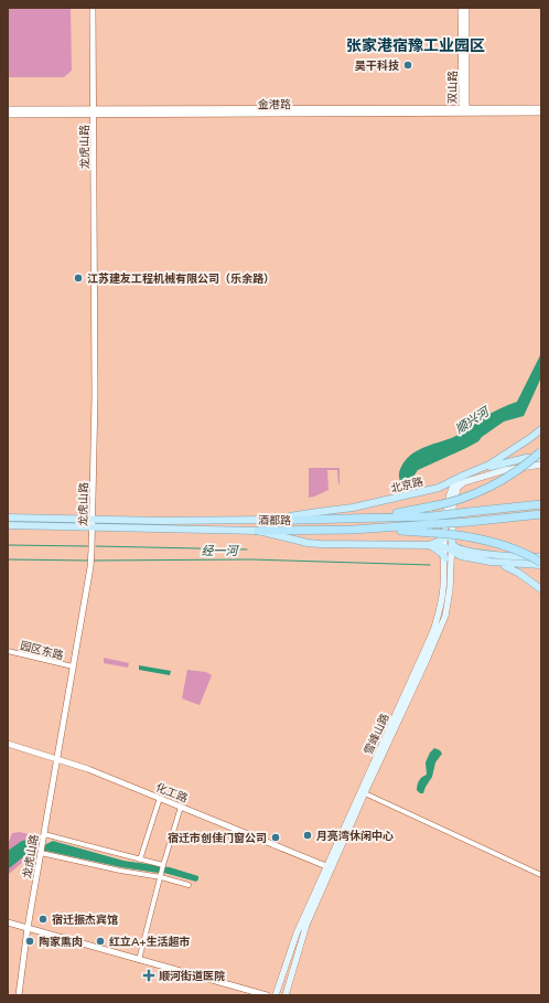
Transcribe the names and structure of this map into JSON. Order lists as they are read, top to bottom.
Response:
{
  "streets": {
    "highway": ["酒都路"],
    "main road": ["北京路", "雪峰山路"],
    "street": [
      "双山路",
      "金港路",
      "龙虎山路",
      "园区东路",
      "化工路"
    ]
  },
  "crossings": [
    ["双山路", "金港路"],
    ["金港路", "龙虎山路"],
    ["龙虎山路", "酒都路"],
    ["龙虎山路", "园区东路"],
    ["龙虎山路", "化工路"],
    ["北京路", "酒都路"],
    ["雪峰山路", "化工路"]
  ],
  "districts": ["张家港宿豫工业园区"],
  "water": ["顺兴河", "经一河"],
  "places": {
    "other": [
      "昊干科技",
      "江苏建友工程机械有限公司（乐余路）",
      "月亮湾休闲中心",
      "宿迁市创佳门窗公司",
      "宿迁振杰宾馆",
      "陶家熏肉",
      "红立A+生活超市"
    ],
    "health": ["顺河街道医院"]
  }
}
